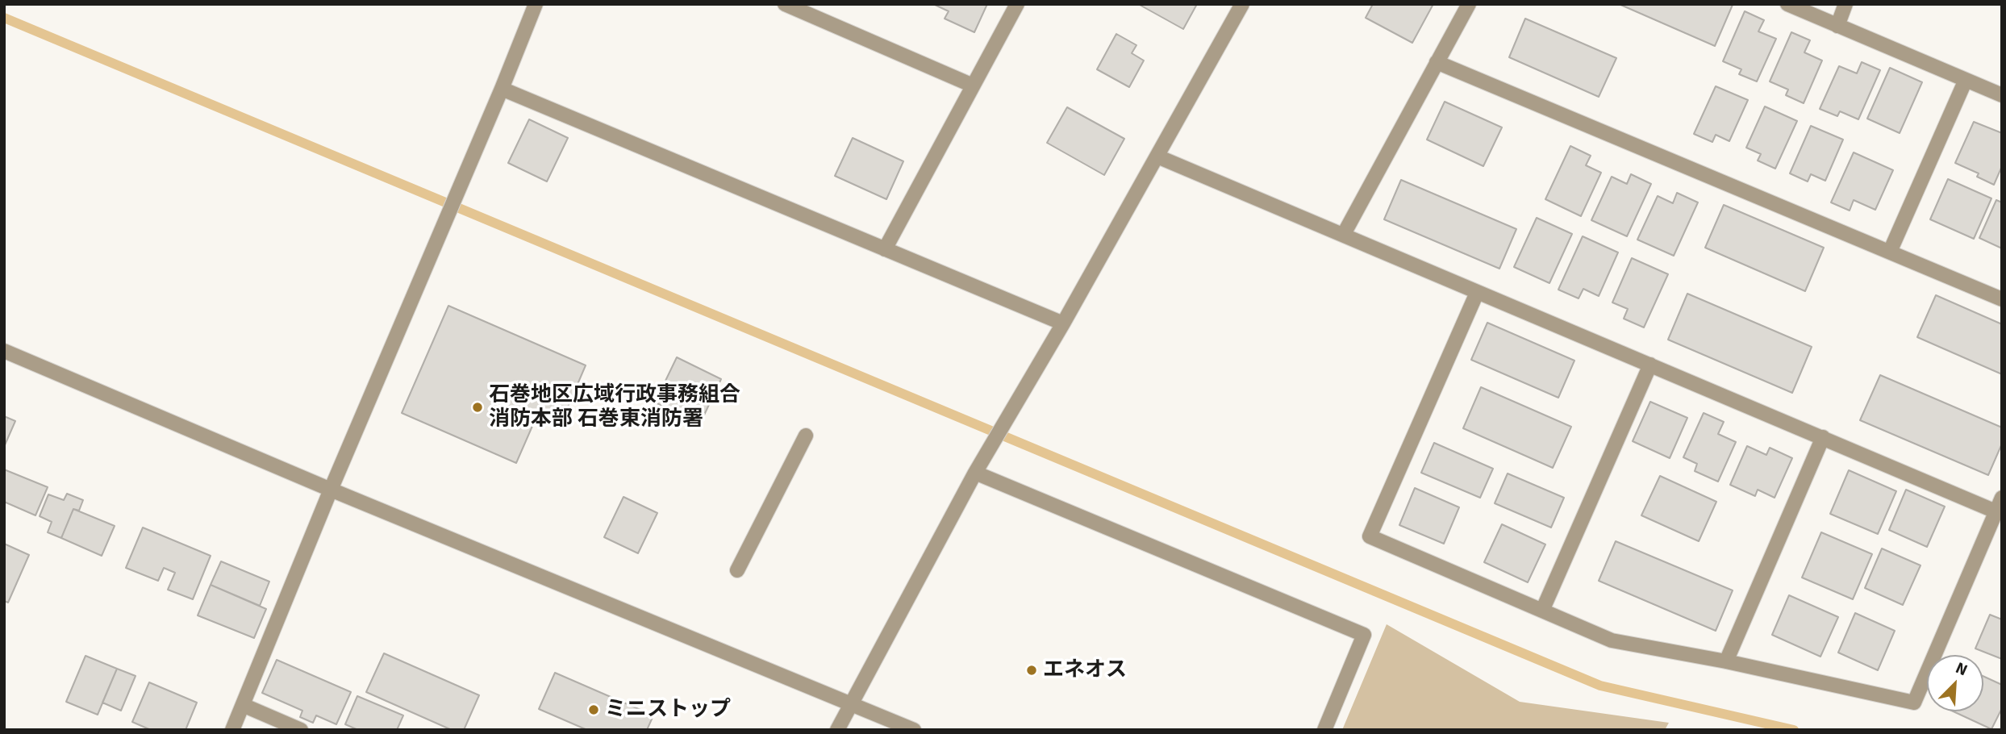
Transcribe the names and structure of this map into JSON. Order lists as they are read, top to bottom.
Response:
{
  "places": ["石巻地区広域行政事務組合 消防本部 石巻東消防署", "エネオス", "ミニストップ"],
  "north": "top right"
}
